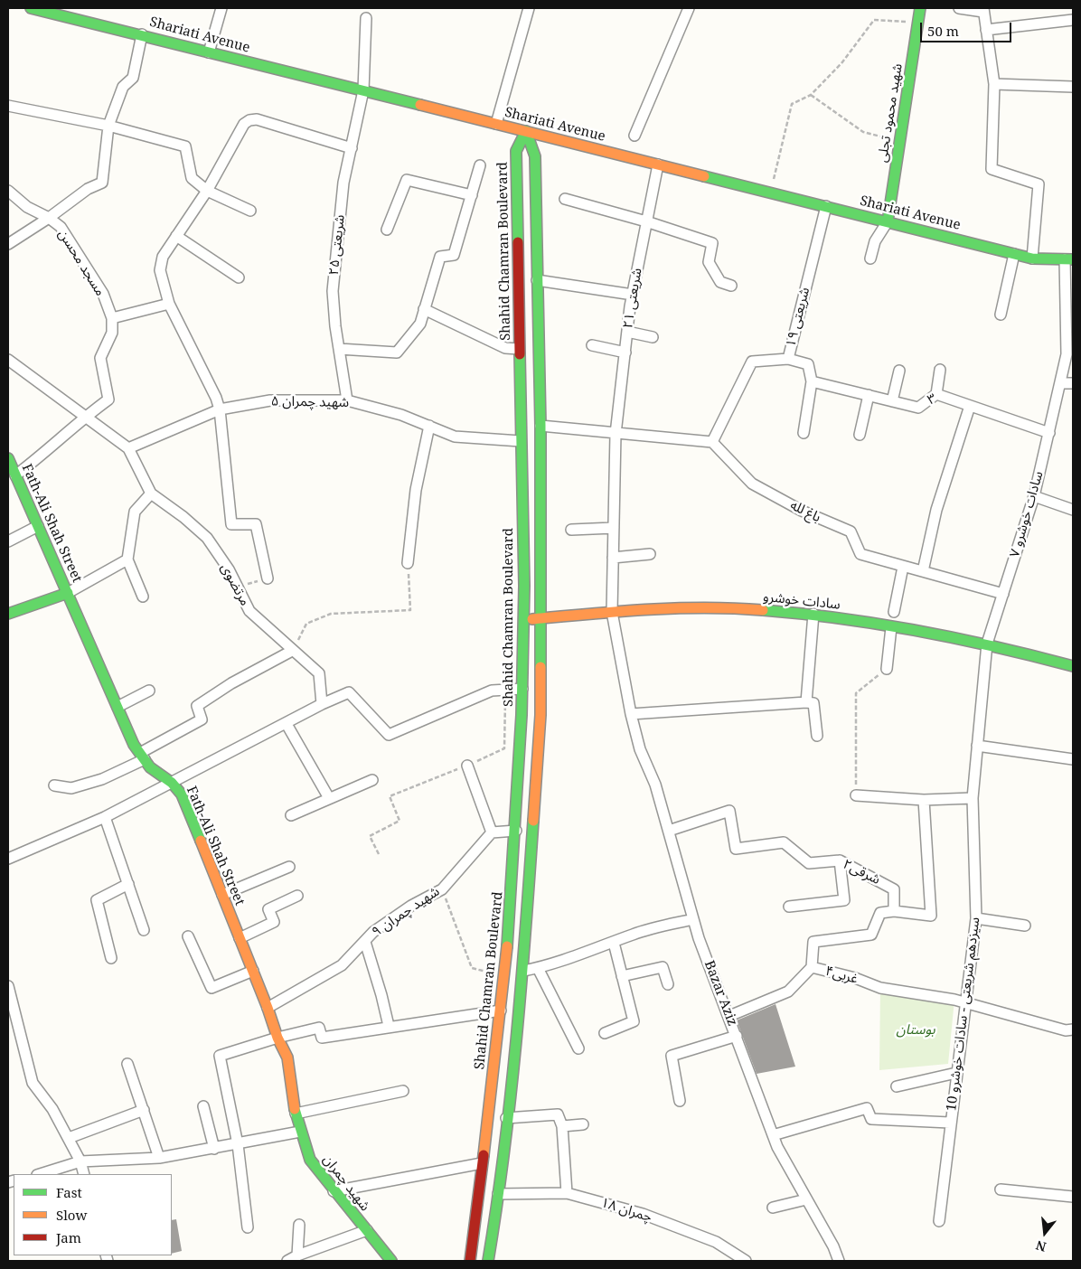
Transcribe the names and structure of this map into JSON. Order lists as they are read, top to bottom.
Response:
{
  "streets": {
    "main road": [
      "Shariati Avenue",
      "شهید محمود تجلی",
      "Shahid Chamran Boulevard",
      "Fath-Ali Shah Street",
      "سادات خوشرو",
      "شهید چمران"
    ],
    "street": [
      "شریعتی ۲۵",
      "مسجد محسن",
      "شریعتی ۲۱",
      "شریعتی ۱۹",
      "۳",
      "شهید چمران ۵",
      "باغ لله",
      "سادات خوشرو ۷",
      "مرتضوی",
      "شرقی۲",
      "شهید چمران ۹",
      "غربی۴",
      "Bazar Aziz",
      "سیزدهم شریعتی - سادات خوشرو 10",
      "چمران ۱۸"
    ]
  },
  "crossings": [
    ["Shariati Avenue", "شهید محمود تجلی"],
    ["Shariati Avenue", "شریعتی ۲۵"],
    ["Shariati Avenue", "Shahid Chamran Boulevard"],
    ["Shariati Avenue", "شریعتی ۲۱"],
    ["Shariati Avenue", "شریعتی ۱۹"],
    ["Shariati Avenue", "سادات خوشرو ۷"],
    ["شریعتی ۲۵", "شهید چمران ۵"],
    ["Shahid Chamran Boulevard", "شهید چمران ۵"],
    ["Shahid Chamran Boulevard", "سادات خوشرو"],
    ["مسجد محسن", "Fath-Ali Shah Street"],
    ["شریعتی ۲۱", "Bazar Aziz"],
    ["شریعتی ۱۹", "باغ لله"],
    ["۳", "سادات خوشرو ۷"],
    ["باغ لله", "سادات خوشرو ۷"],
    ["سادات خوشرو ۷", "سادات خوشرو"],
    ["سادات خوشرو ۷", "سیزدهم شریعتی - سادات خوشرو 10"],
    ["Fath-Ali Shah Street", "شهید چمران ۹"],
    ["Fath-Ali Shah Street", "شهید چمران"],
    ["سادات خوشرو", "Bazar Aziz"],
    ["سادات خوشرو", "سیزدهم شریعتی - سادات خوشرو 10"],
    ["شرقی۲", "Bazar Aziz"],
    ["غربی۴", "Bazar Aziz"],
    ["غربی۴", "سیزدهم شریعتی - سادات خوشرو 10"]
  ],
  "parks": ["بوستان"],
  "legend": ["Fast", "Slow", "Jam"],
  "scale_bar": "50 m",
  "north": "bottom"
}
